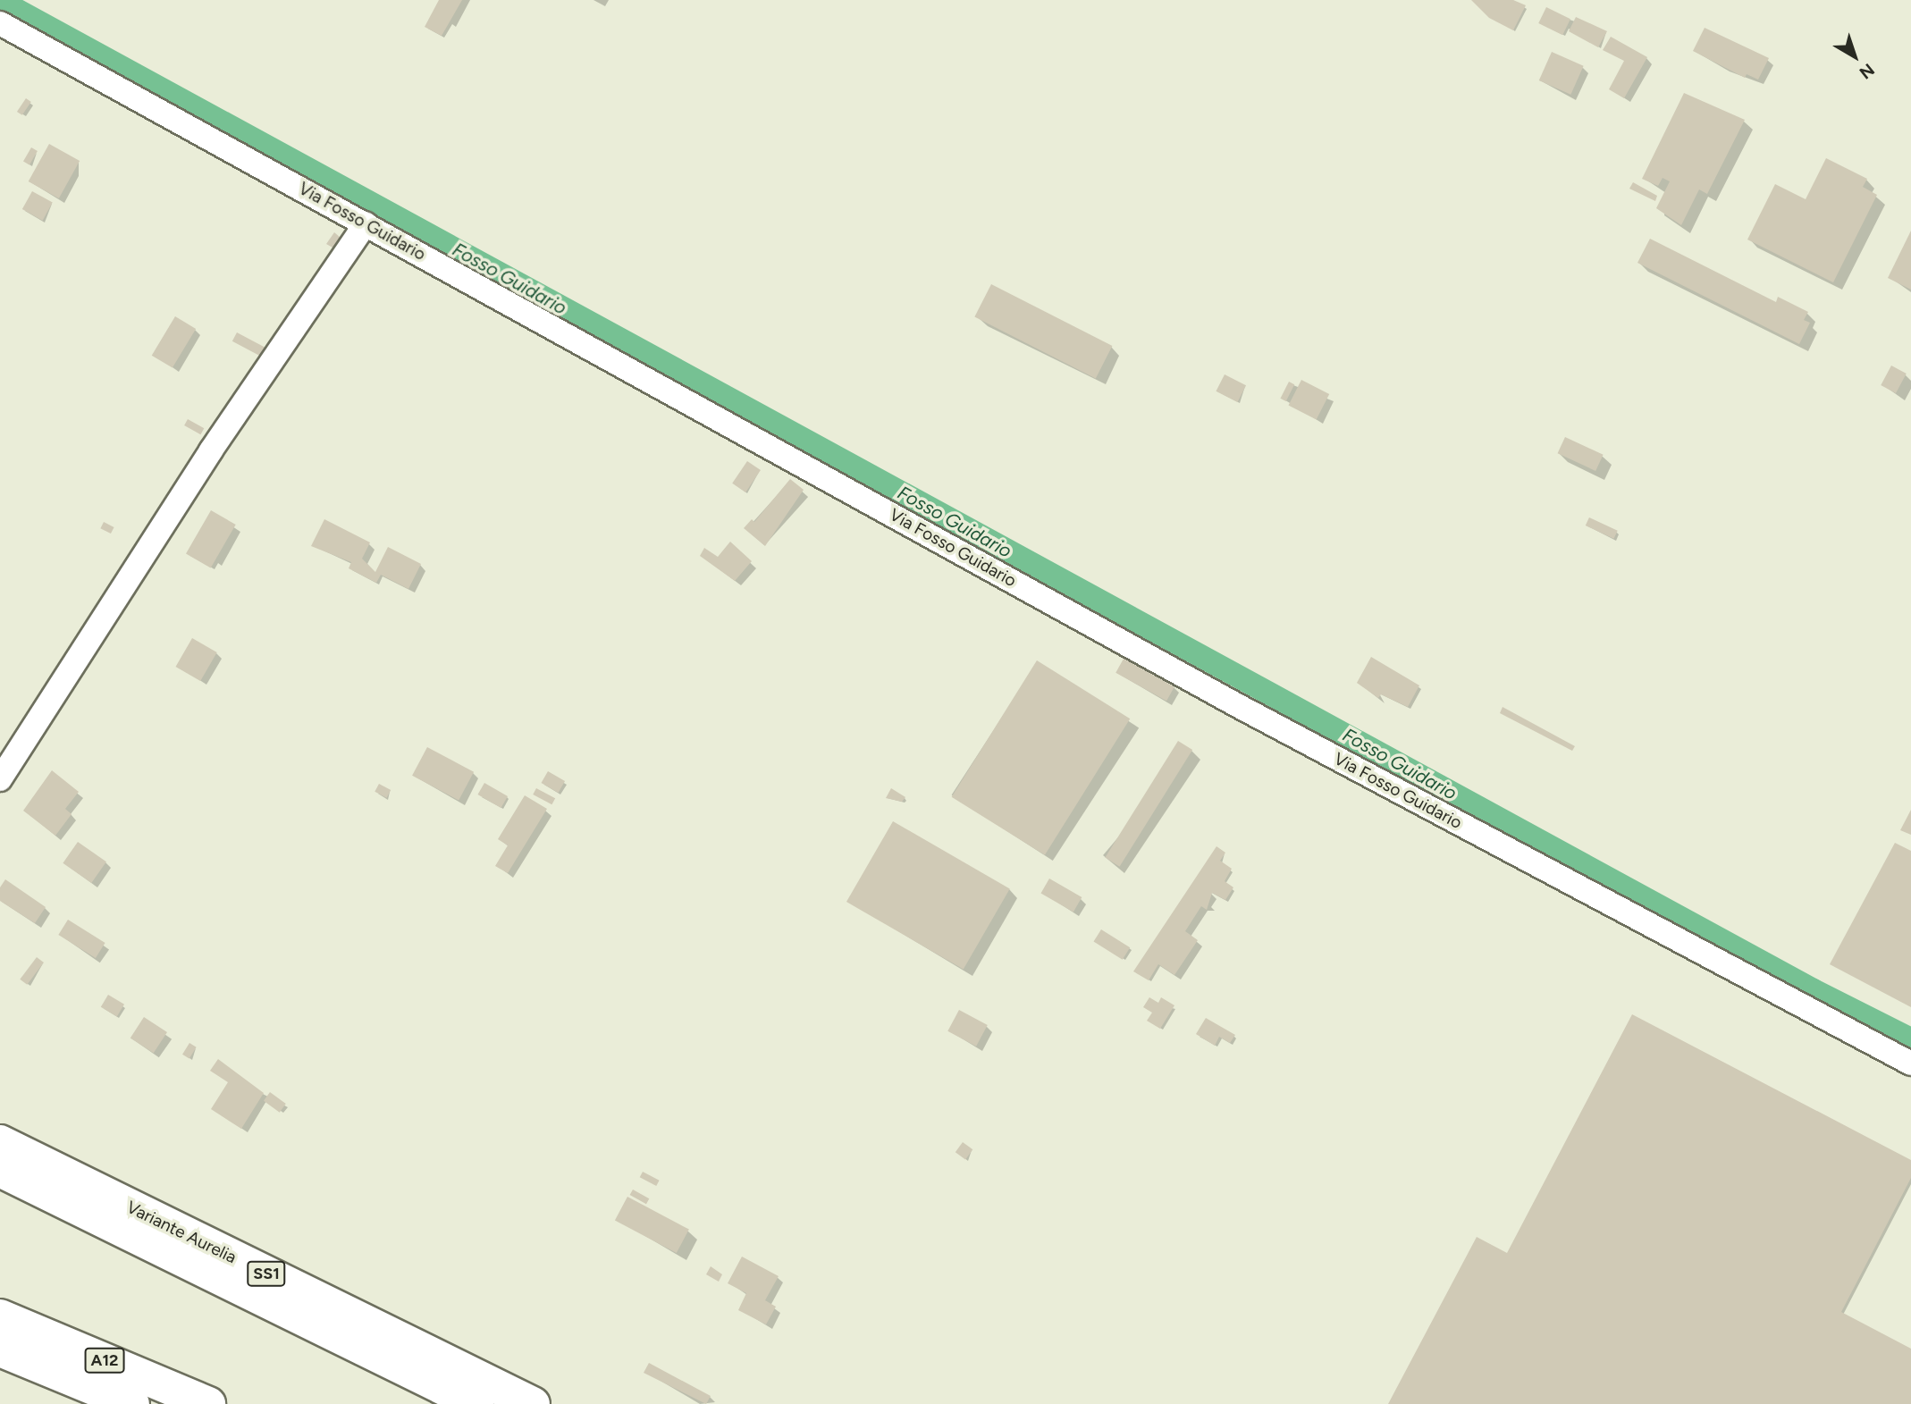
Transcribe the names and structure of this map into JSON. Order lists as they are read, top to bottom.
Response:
{
  "streets": {
    "highway": ["Variante Aurelia", "SS1", "A12"],
    "street": ["Via Fosso Guidario"]
  },
  "water": ["Fosso Guidario"],
  "north": "bottom right"
}
